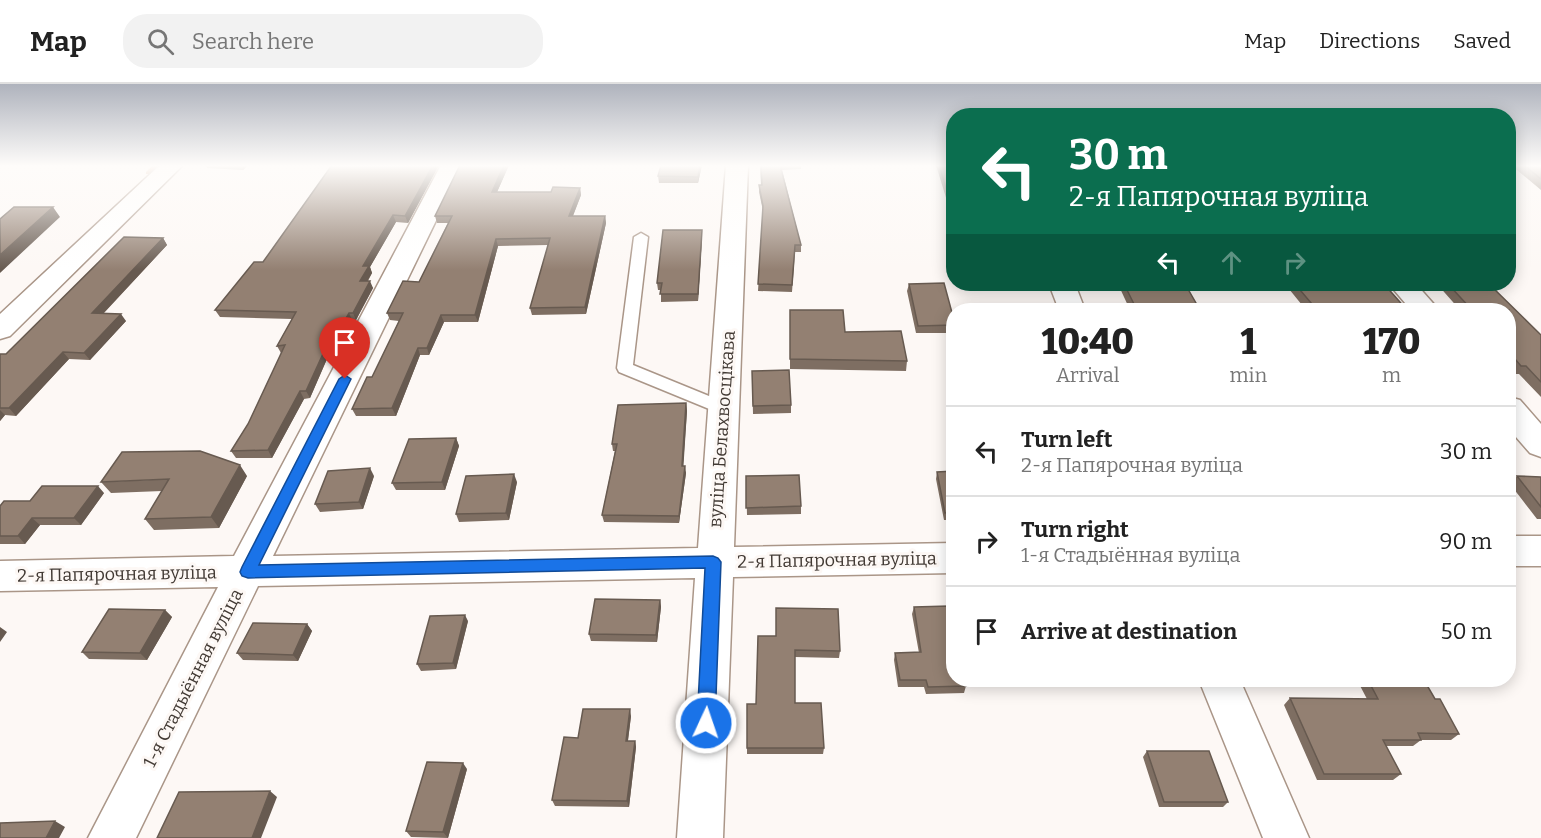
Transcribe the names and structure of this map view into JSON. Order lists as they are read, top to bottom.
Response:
{
  "streets": {
    "street": ["вуліца Белахвосцікава", "2-я Папярочная вуліца", "1-я Стадыённая вуліца"]
  },
  "crossings": [
    ["вуліца Белахвосцікава", "2-я Папярочная вуліца"],
    ["2-я Папярочная вуліца", "1-я Стадыённая вуліца"]
  ],
  "page": {
    "header": "Map",
    "search": "Search here",
    "nav": ["Map", "Directions", "Saved"],
    "turn": ["30 m", "2-я Папярочная вуліца"],
    "eta": [
      "10:40",
      "Arrival",
      "1",
      "min",
      "170",
      "m"
    ],
    "list": [
      {
        "name": "Turn left",
        "note": "2-я Папярочная вуліца",
        "value": "30 m"
      },
      {
        "name": "Turn right",
        "note": "1-я Стадыённая вуліца",
        "value": "90 m"
      },
      {
        "name": "Arrive at destination",
        "value": "50 m"
      }
    ]
  }
}
